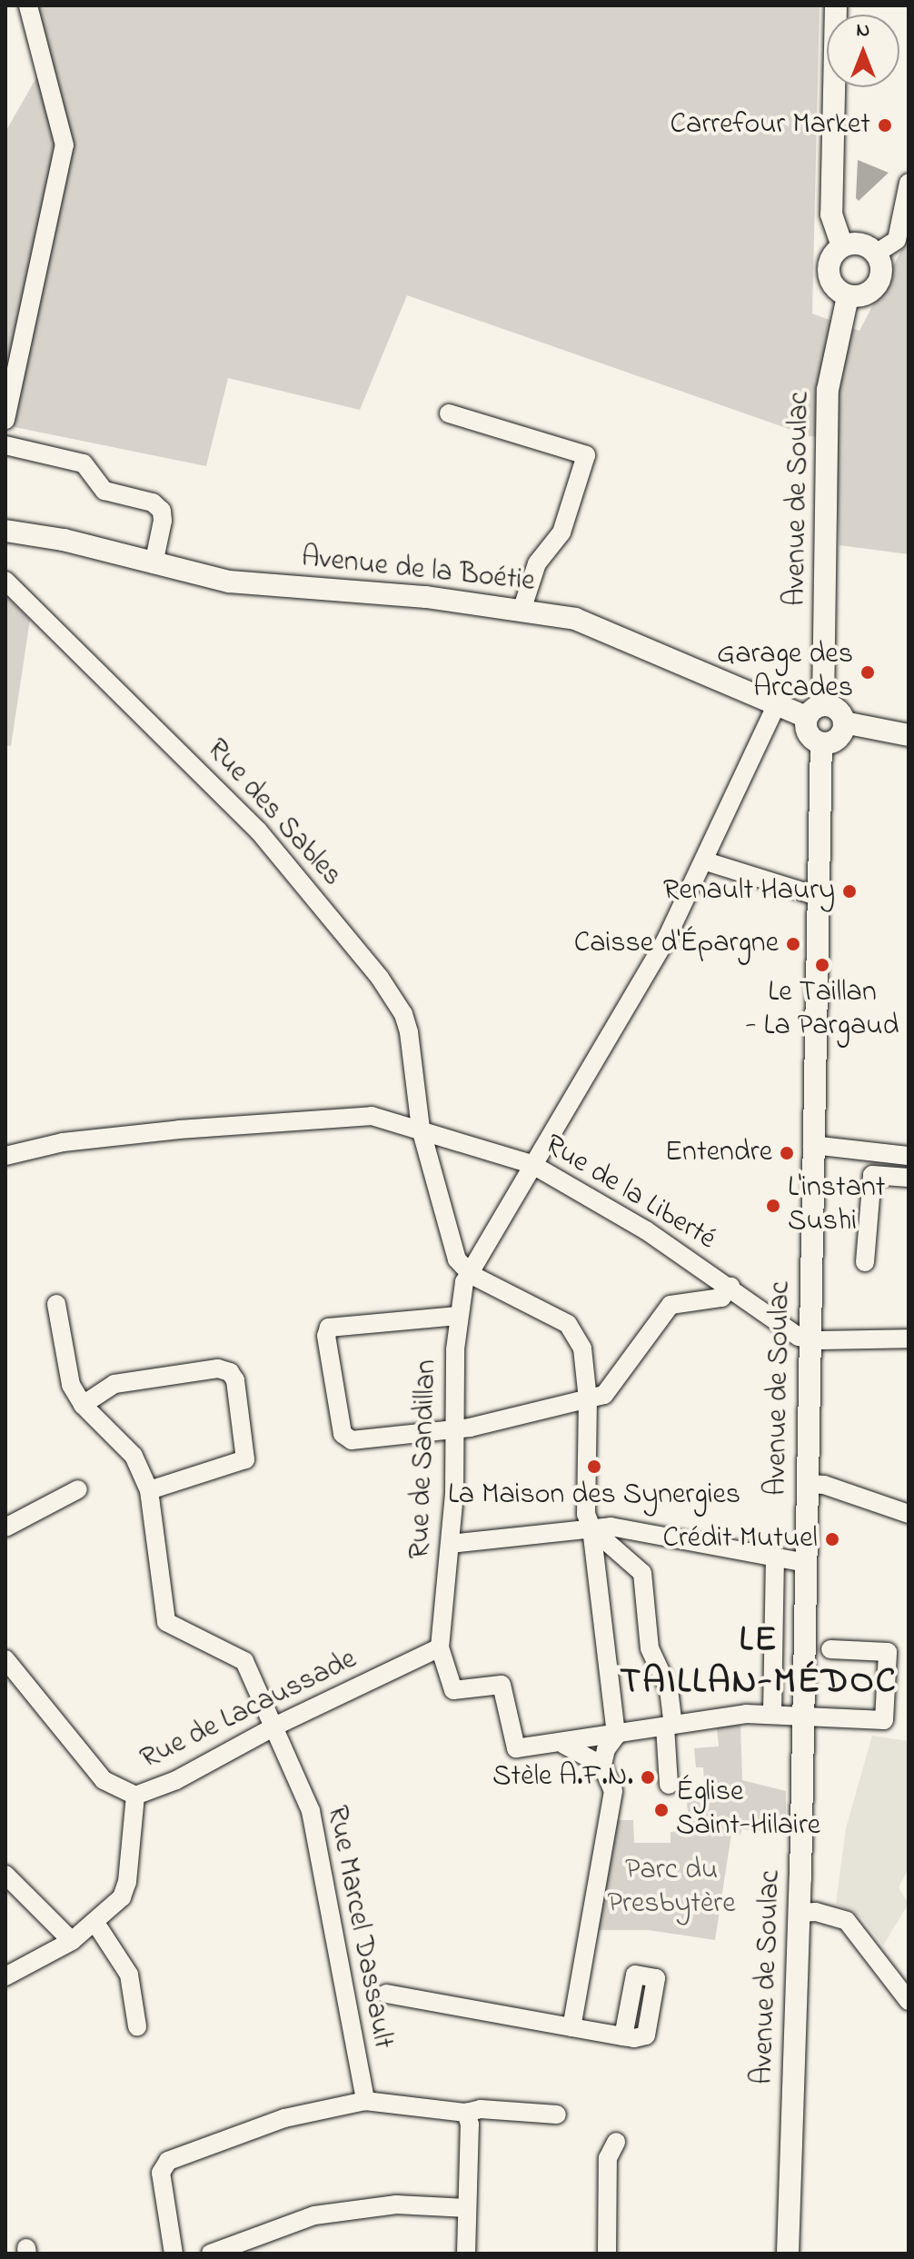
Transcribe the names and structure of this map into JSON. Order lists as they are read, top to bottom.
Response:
{
  "streets": {
    "main road": ["Avenue de Soulac", "Avenue de la Boétie"],
    "street": [
      "Rue des Sables",
      "Rue de la Liberté",
      "Rue de Sandillan",
      "Rue de Lacaussade",
      "Rue Marcel Dassault"
    ]
  },
  "crossings": [
    ["Avenue de Soulac", "Avenue de la Boétie"],
    ["Avenue de Soulac", "Rue de la Liberté"],
    ["Avenue de la Boétie", "Rue de Sandillan"],
    ["Rue des Sables", "Rue de la Liberté"],
    ["Rue des Sables", "Rue de Sandillan"],
    ["Rue de la Liberté", "Rue de Sandillan"],
    ["Rue de Sandillan", "Rue de Lacaussade"],
    ["Rue de Lacaussade", "Rue Marcel Dassault"]
  ],
  "districts": ["LE TAILLAN-MÉDOC"],
  "parks": ["Parc du Presbytère"],
  "places": [
    "Carrefour Market",
    "Garage des Arcades",
    "Renault Haury",
    "Caisse d'Épargne",
    "Le Taillan - La Pargaud",
    "Entendre",
    "L'instant Sushi",
    "La Maison des Synergies",
    "Crédit Mutuel",
    "Stèle A.F.N.",
    "Église Saint-Hilaire"
  ],
  "north": "top"
}
